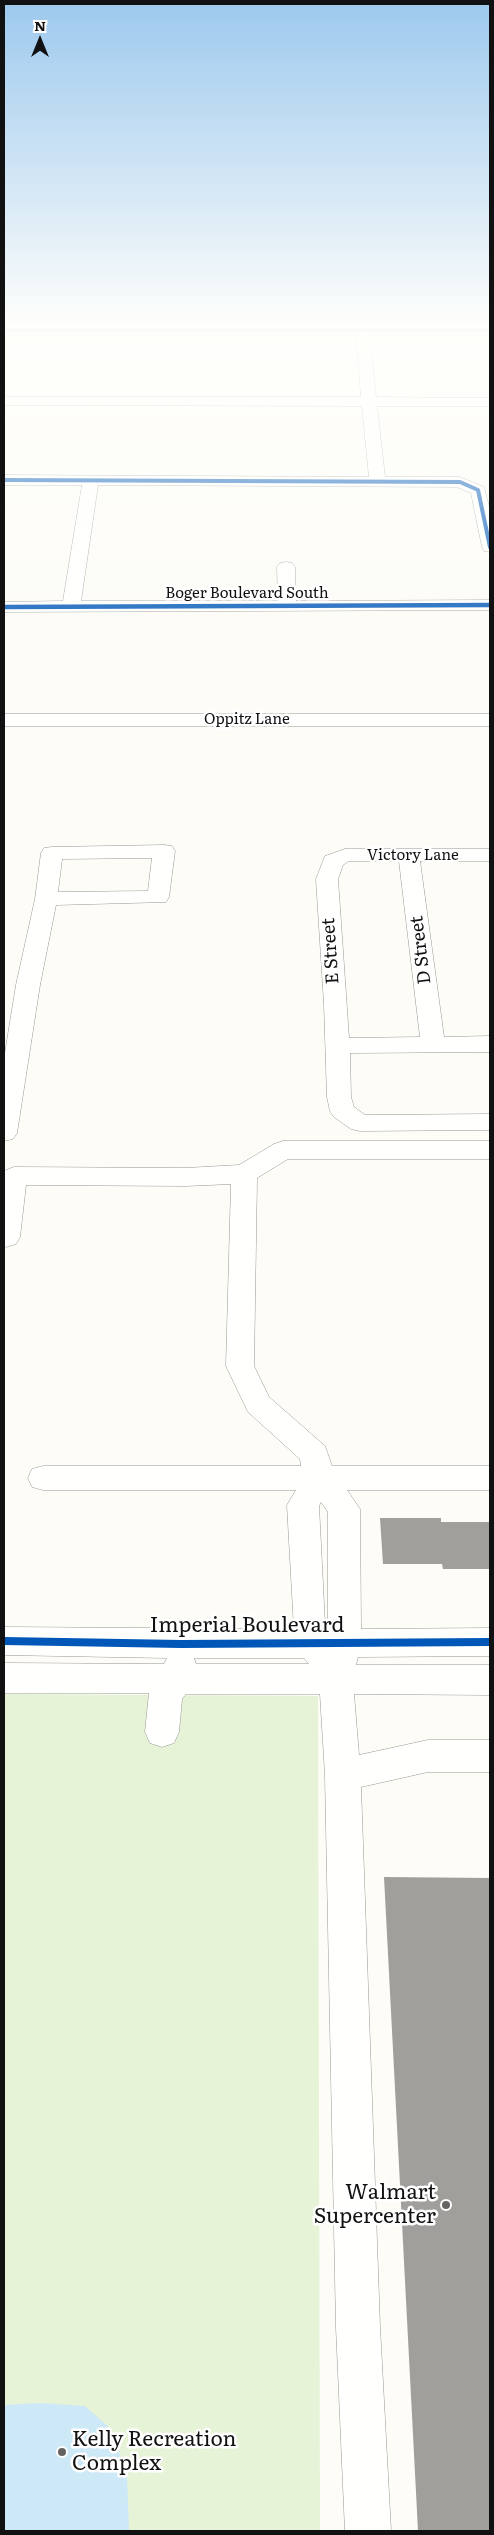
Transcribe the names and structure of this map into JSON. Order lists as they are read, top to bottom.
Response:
{
  "streets": {
    "street": [
      "Boger Boulevard South",
      "Oppitz Lane",
      "Victory Lane",
      "D Street",
      "E Street",
      "Imperial Boulevard"
    ]
  },
  "crossings": [
    ["Victory Lane", "D Street"],
    ["Victory Lane", "E Street"]
  ],
  "places": ["Walmart Supercenter", "Kelly Recreation Complex"],
  "north": "top"
}
